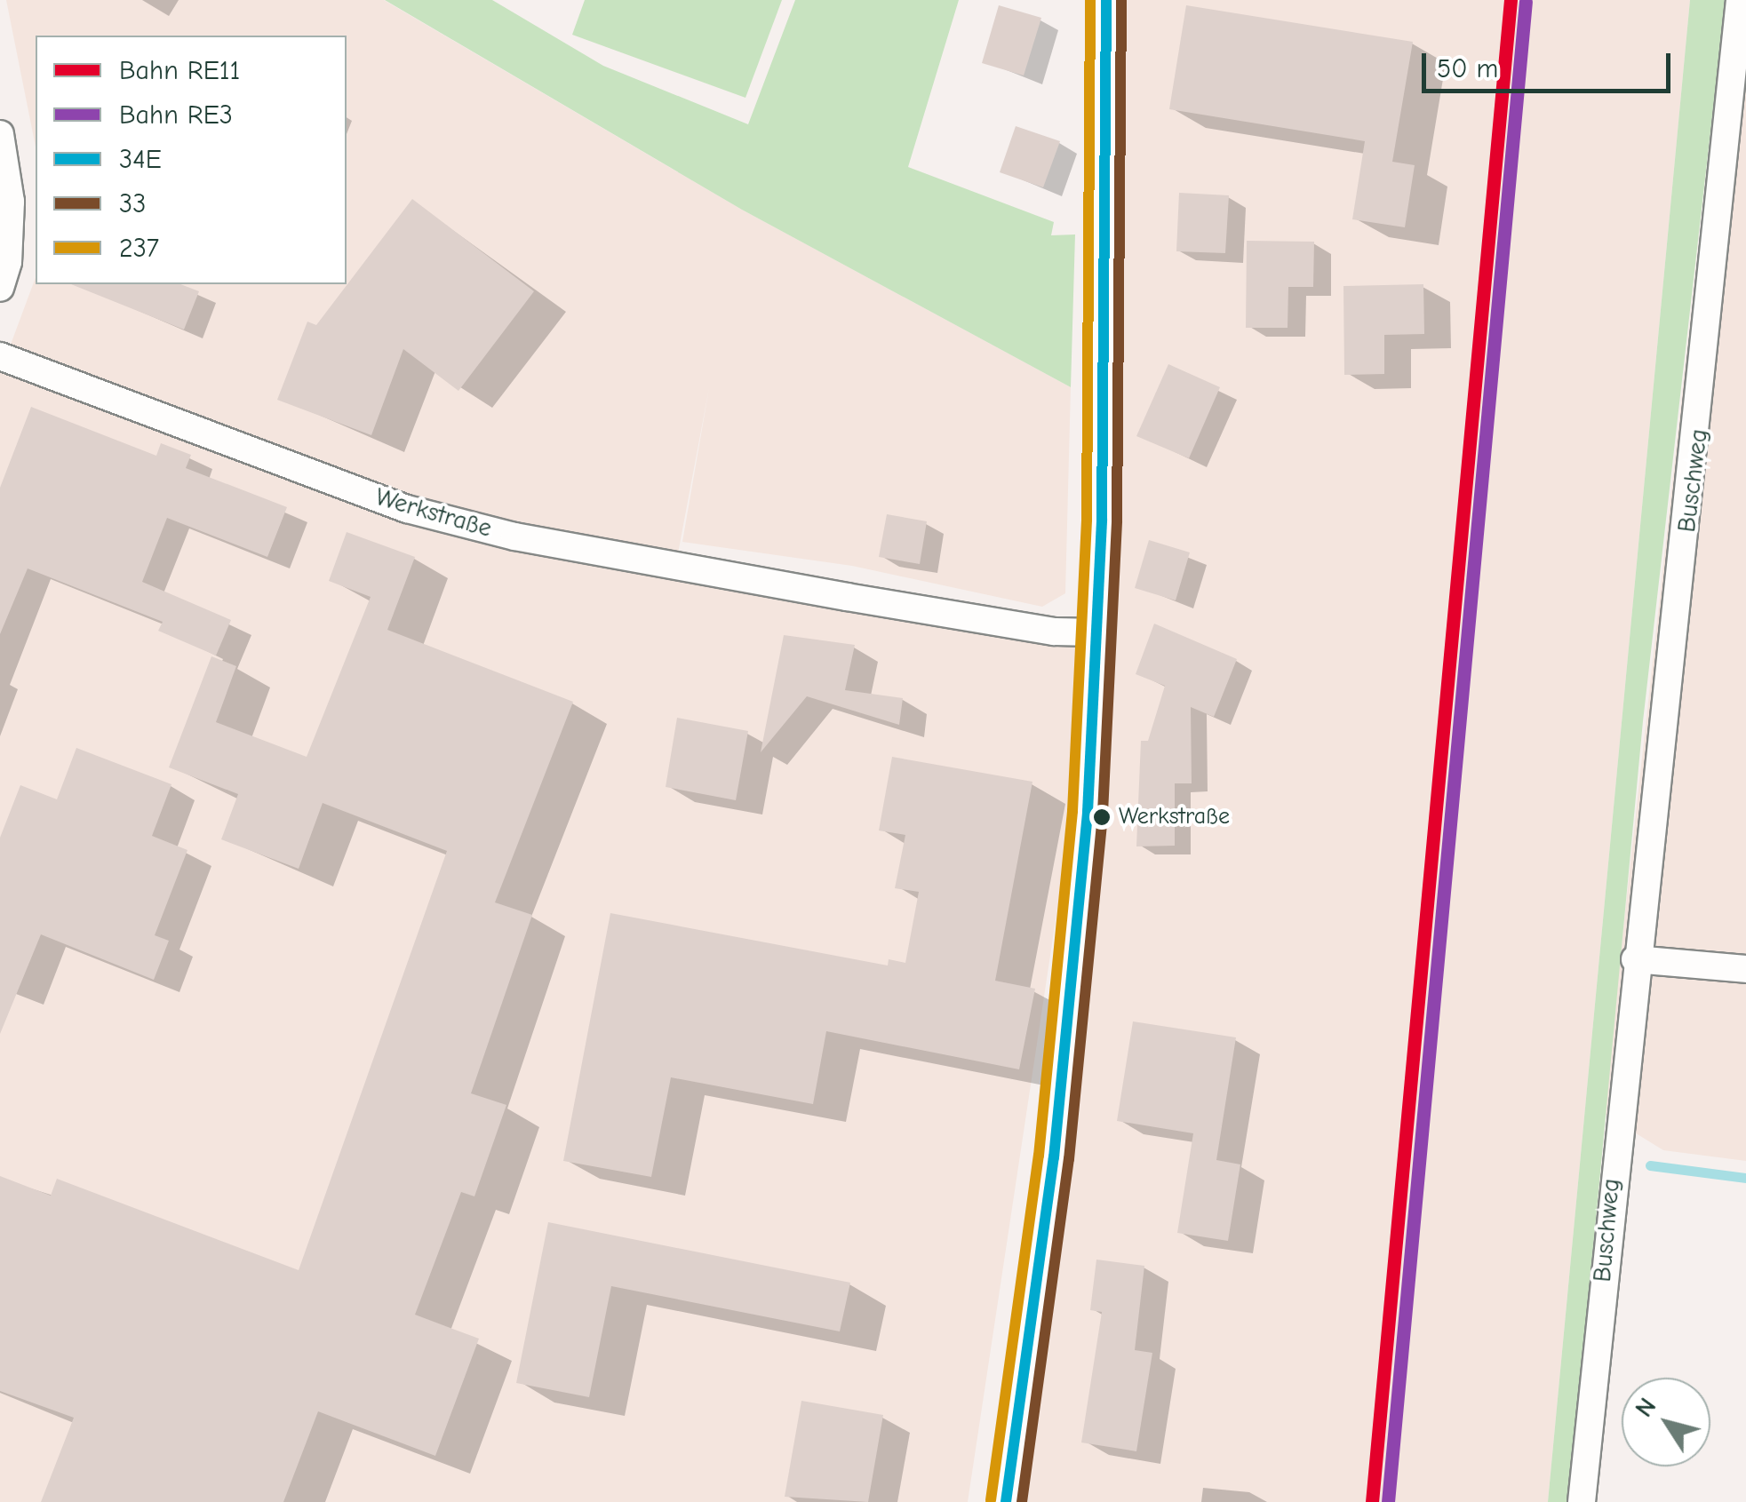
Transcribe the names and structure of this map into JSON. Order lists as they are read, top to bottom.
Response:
{
  "streets": {
    "street": ["Buschweg", "Werkstraße"]
  },
  "places": ["Werkstraße"],
  "lines": [
    "rail line RE11",
    "transit line 34E",
    "transit line 33",
    "transit line 237",
    "rail line RE3"
  ],
  "legend": [
    "Bahn RE11",
    "Bahn RE3",
    "34E",
    "33",
    "237"
  ],
  "scale_bar": "50 m",
  "north": "top left"
}
